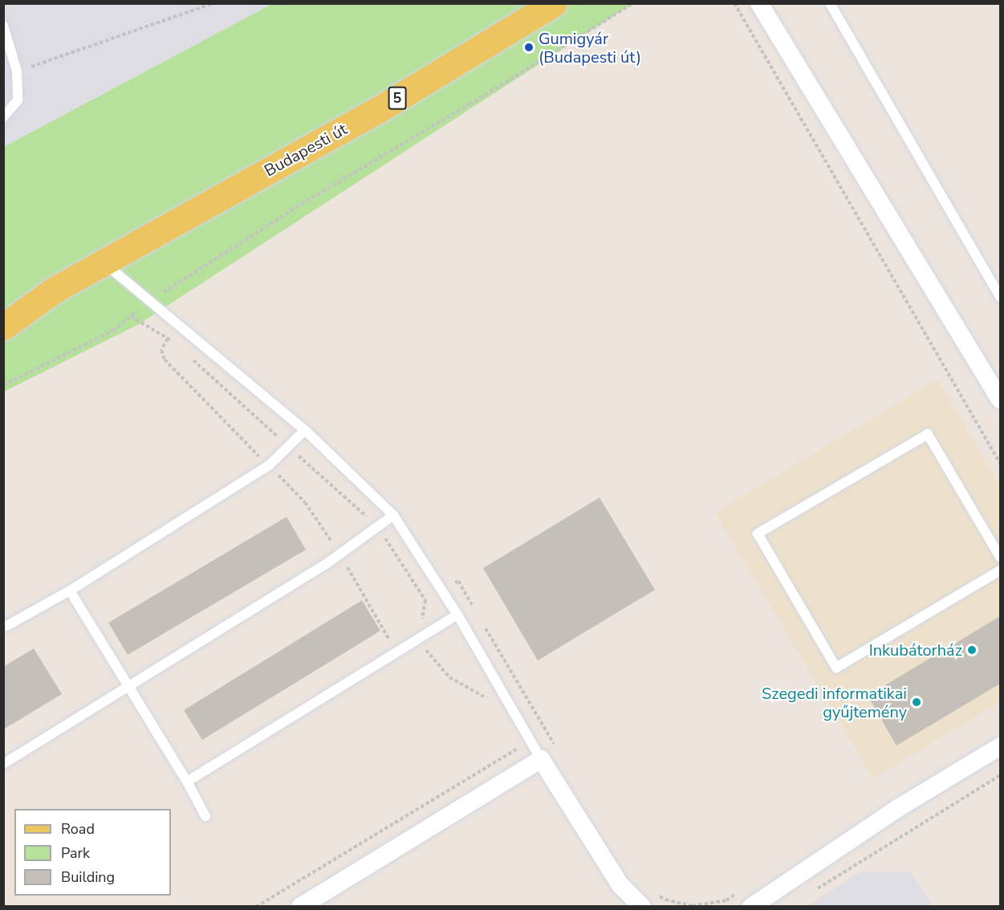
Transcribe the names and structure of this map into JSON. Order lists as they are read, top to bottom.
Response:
{
  "streets": {
    "main road": ["5", "Budapesti út"]
  },
  "places": ["Gumigyár (Budapesti út)", "Inkubátorház", "Szegedi informatikai gyűjtemény"],
  "legend": ["Road", "Park", "Building"]
}
